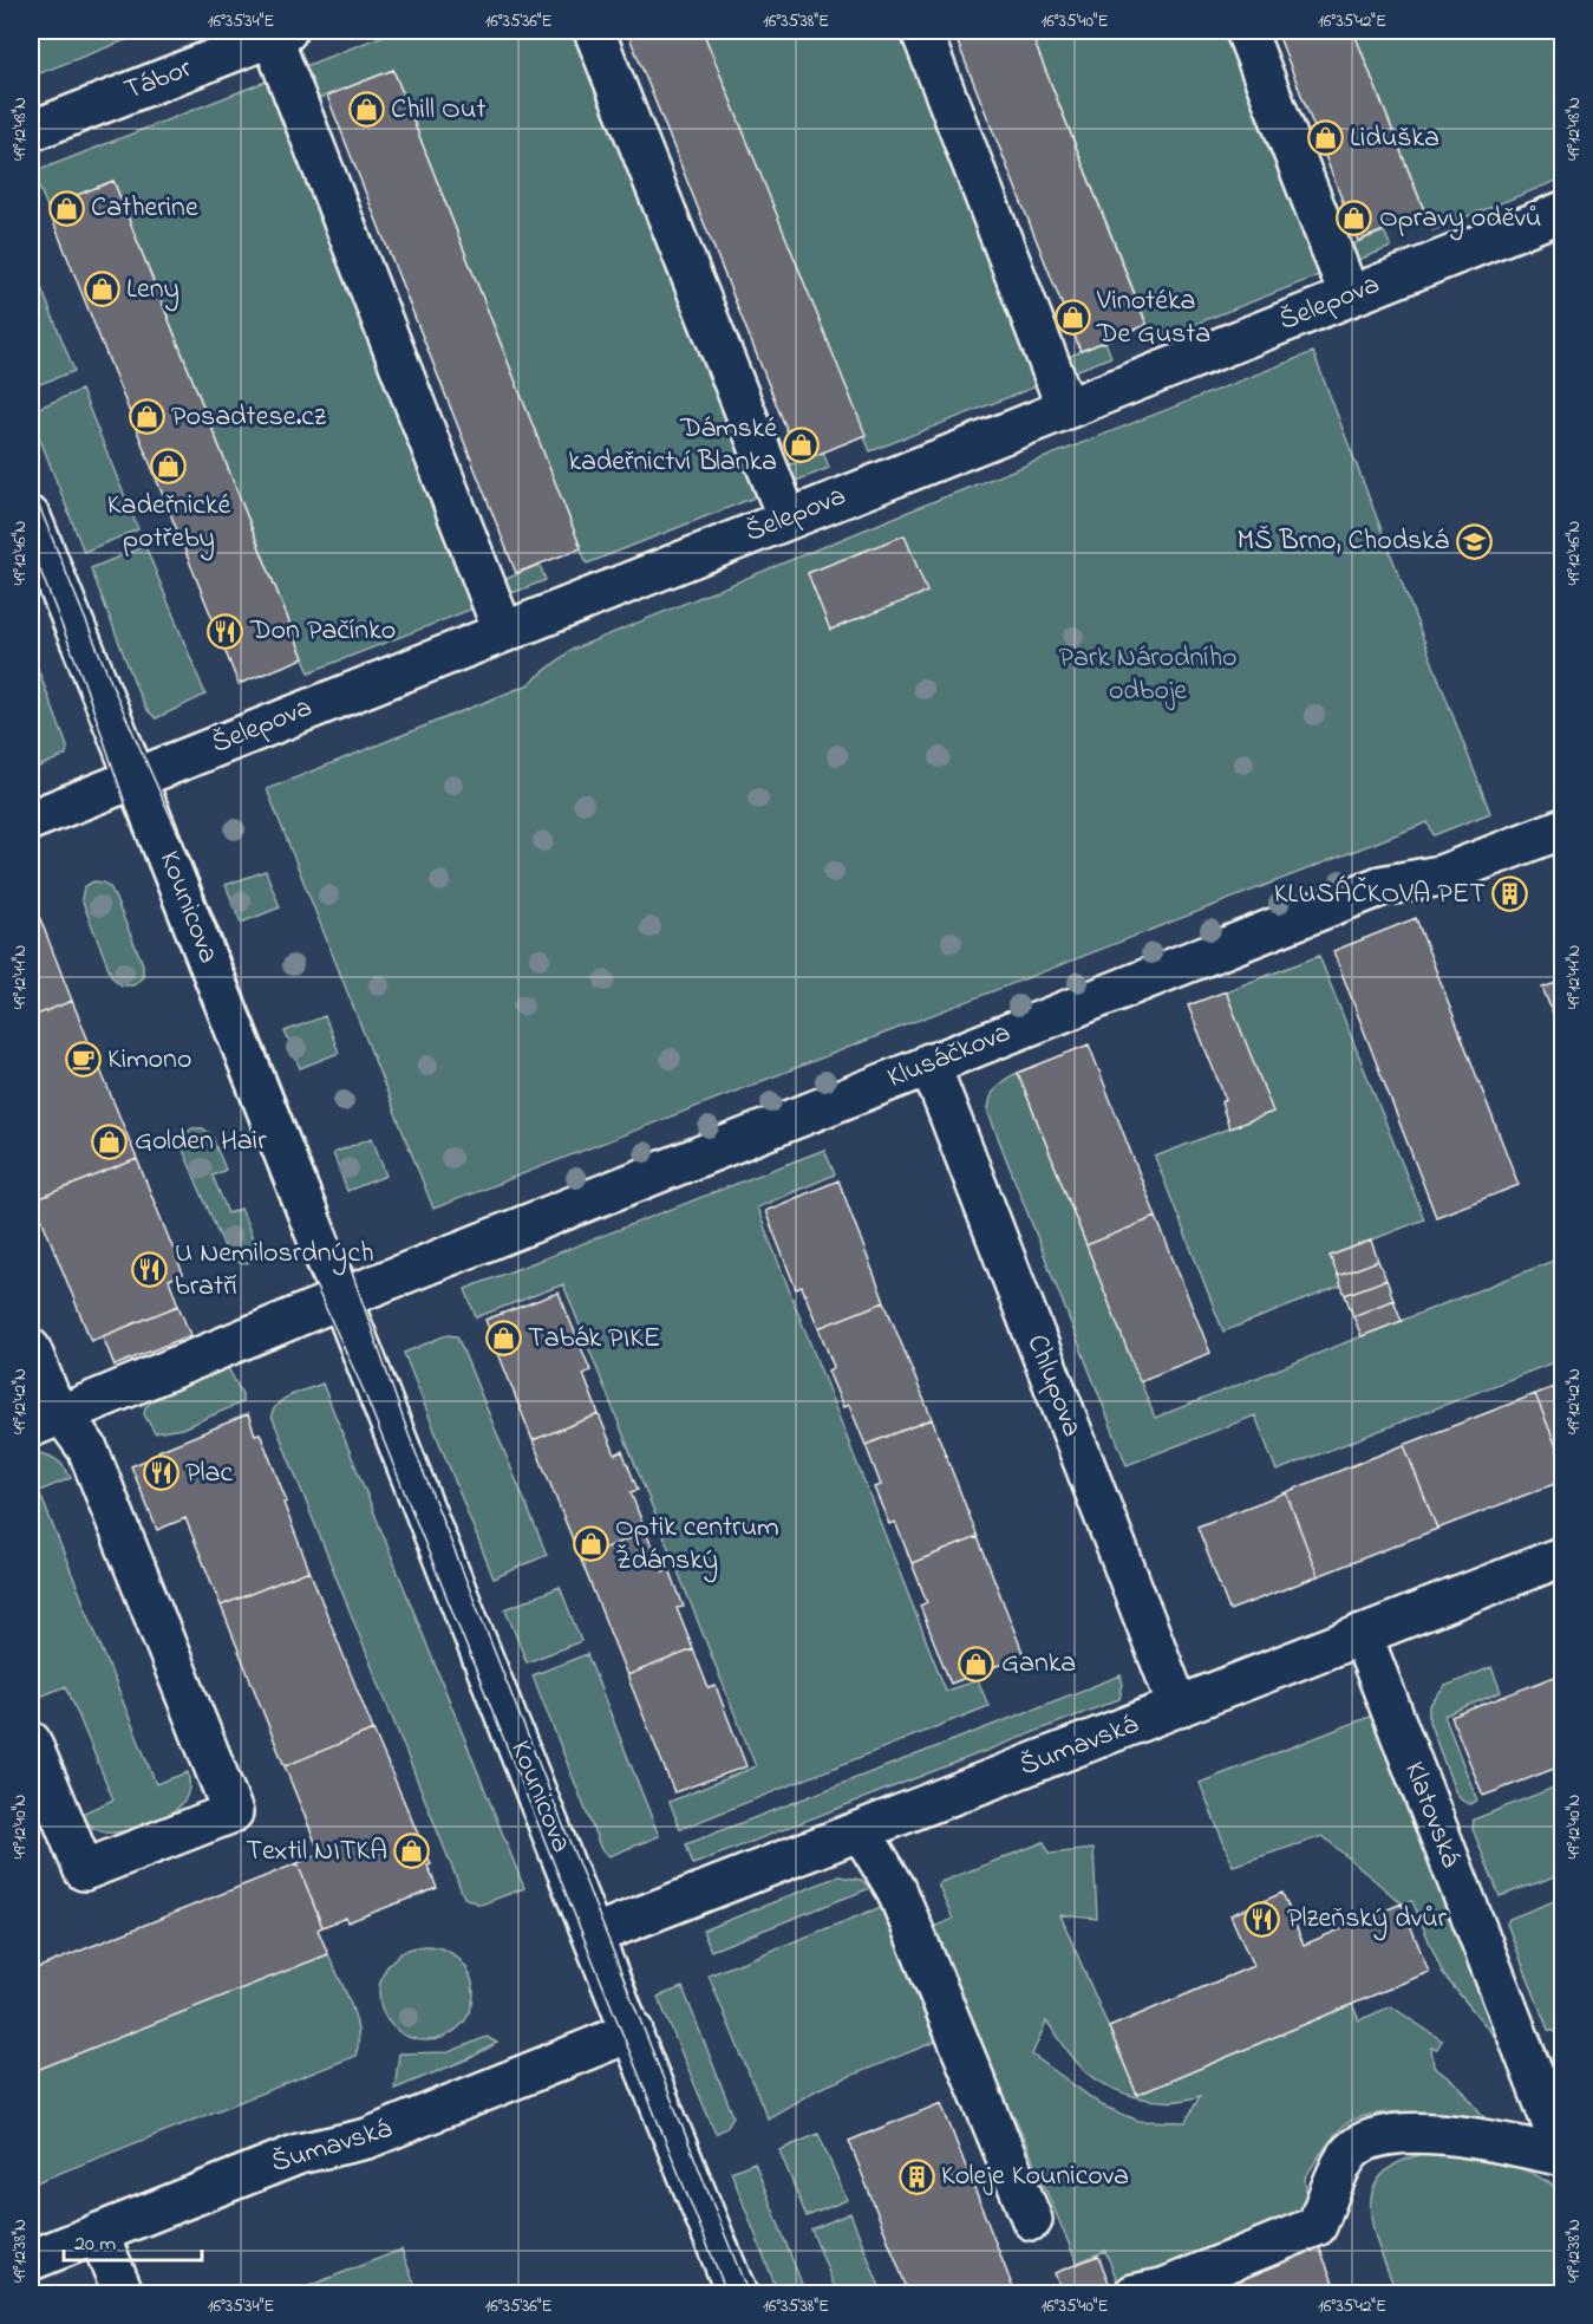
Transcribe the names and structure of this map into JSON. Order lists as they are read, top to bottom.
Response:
{
  "streets": {
    "street": [
      "Tábor",
      "Šelepova",
      "Kounicova",
      "Klusáčkova",
      "Chlupova",
      "Šumavská",
      "Klatovská"
    ]
  },
  "crossings": [
    ["Šelepova", "Kounicova"],
    ["Kounicova", "Klusáčkova"],
    ["Kounicova", "Šumavská"],
    ["Klusáčkova", "Chlupova"],
    ["Chlupova", "Šumavská"],
    ["Šumavská", "Klatovská"]
  ],
  "parks": ["Park Národního odboje"],
  "places": {
    "shop": [
      "Chill Out",
      "Liduška",
      "Catherine",
      "Opravy oděvů",
      "Leny",
      "Vinotéka De Gusta",
      "Posadtese.cz",
      "Dámské kadeřnictví Blanka",
      "Kadeřnické potřeby",
      "Golden Hair",
      "Tabák PIKE",
      "Optik centrum Ždánský",
      "Ganka",
      "Textil NITKA"
    ],
    "school or university": ["MŠ Brno, Chodská"],
    "restaurant": [
      "Don Pačínko",
      "U Nemilosrdných bratří",
      "Plac",
      "Plzeňský dvůr"
    ],
    "building": ["KLUSÁČKOVA PET", "Koleje Kounicova"],
    "cafe": ["Kimono"]
  },
  "scale_bar": "20 m",
  "coordinates": [
    "16°35'34\"E",
    "16°35'36\"E",
    "16°35'38\"E",
    "16°35'40\"E",
    "16°35'42\"E",
    "49°12'48\"N",
    "49°12'46\"N",
    "49°12'44\"N",
    "49°12'42\"N",
    "49°12'40\"N",
    "49°12'38\"N"
  ]
}
